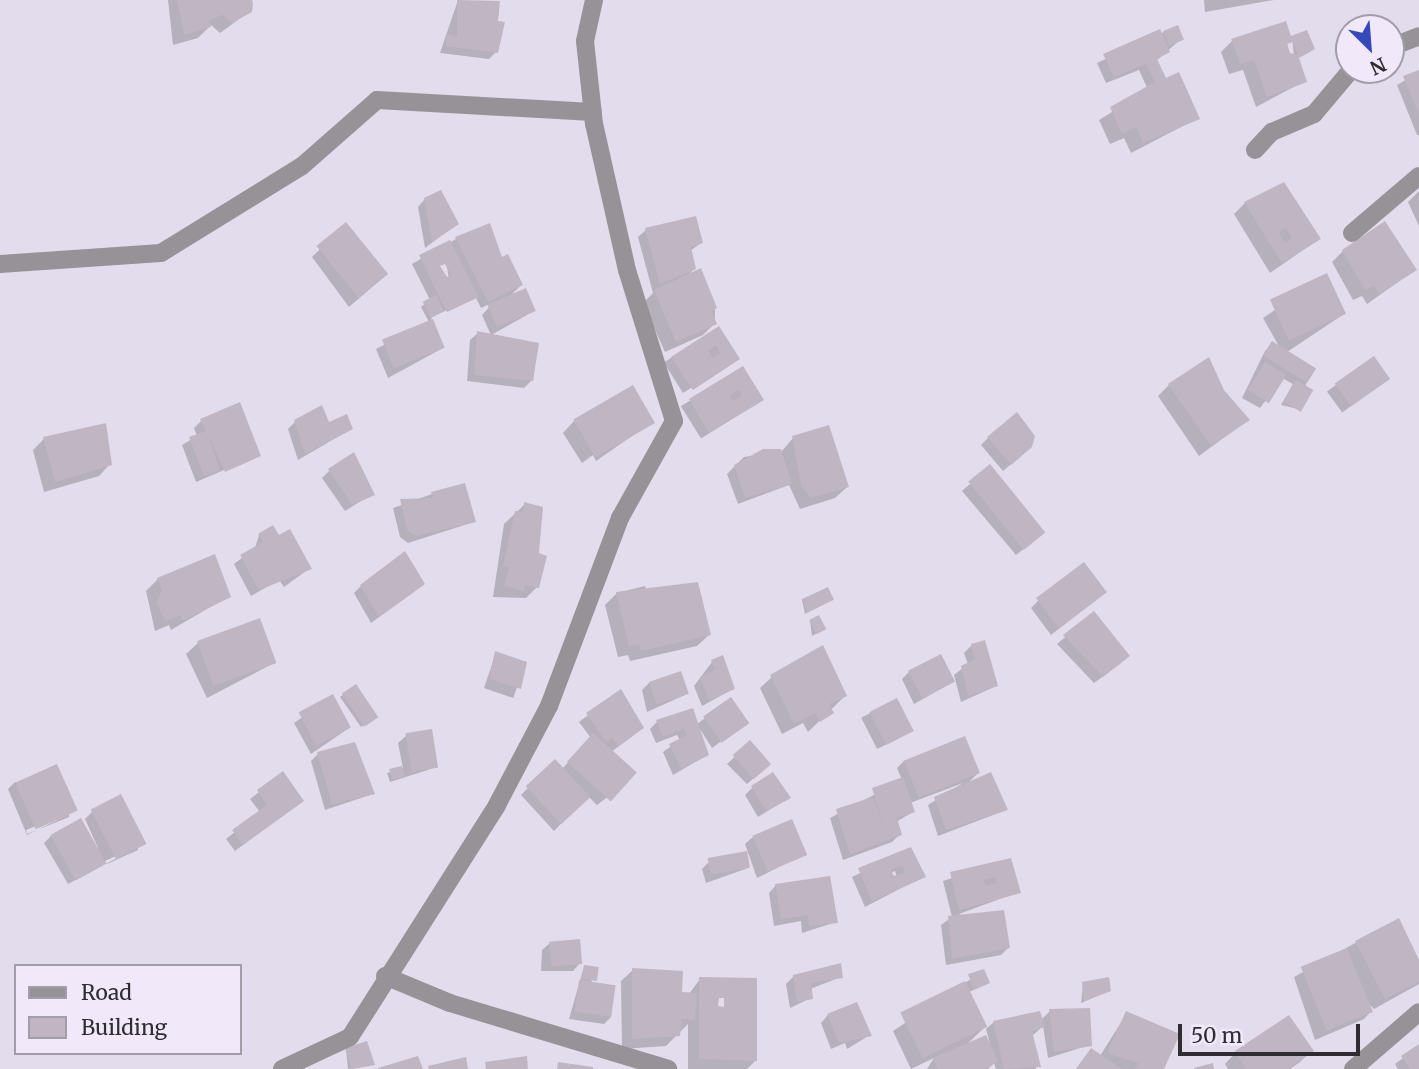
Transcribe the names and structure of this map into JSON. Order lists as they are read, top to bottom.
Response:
{
  "legend": ["Road", "Building"],
  "scale_bar": "50 m",
  "north": "bottom right"
}
